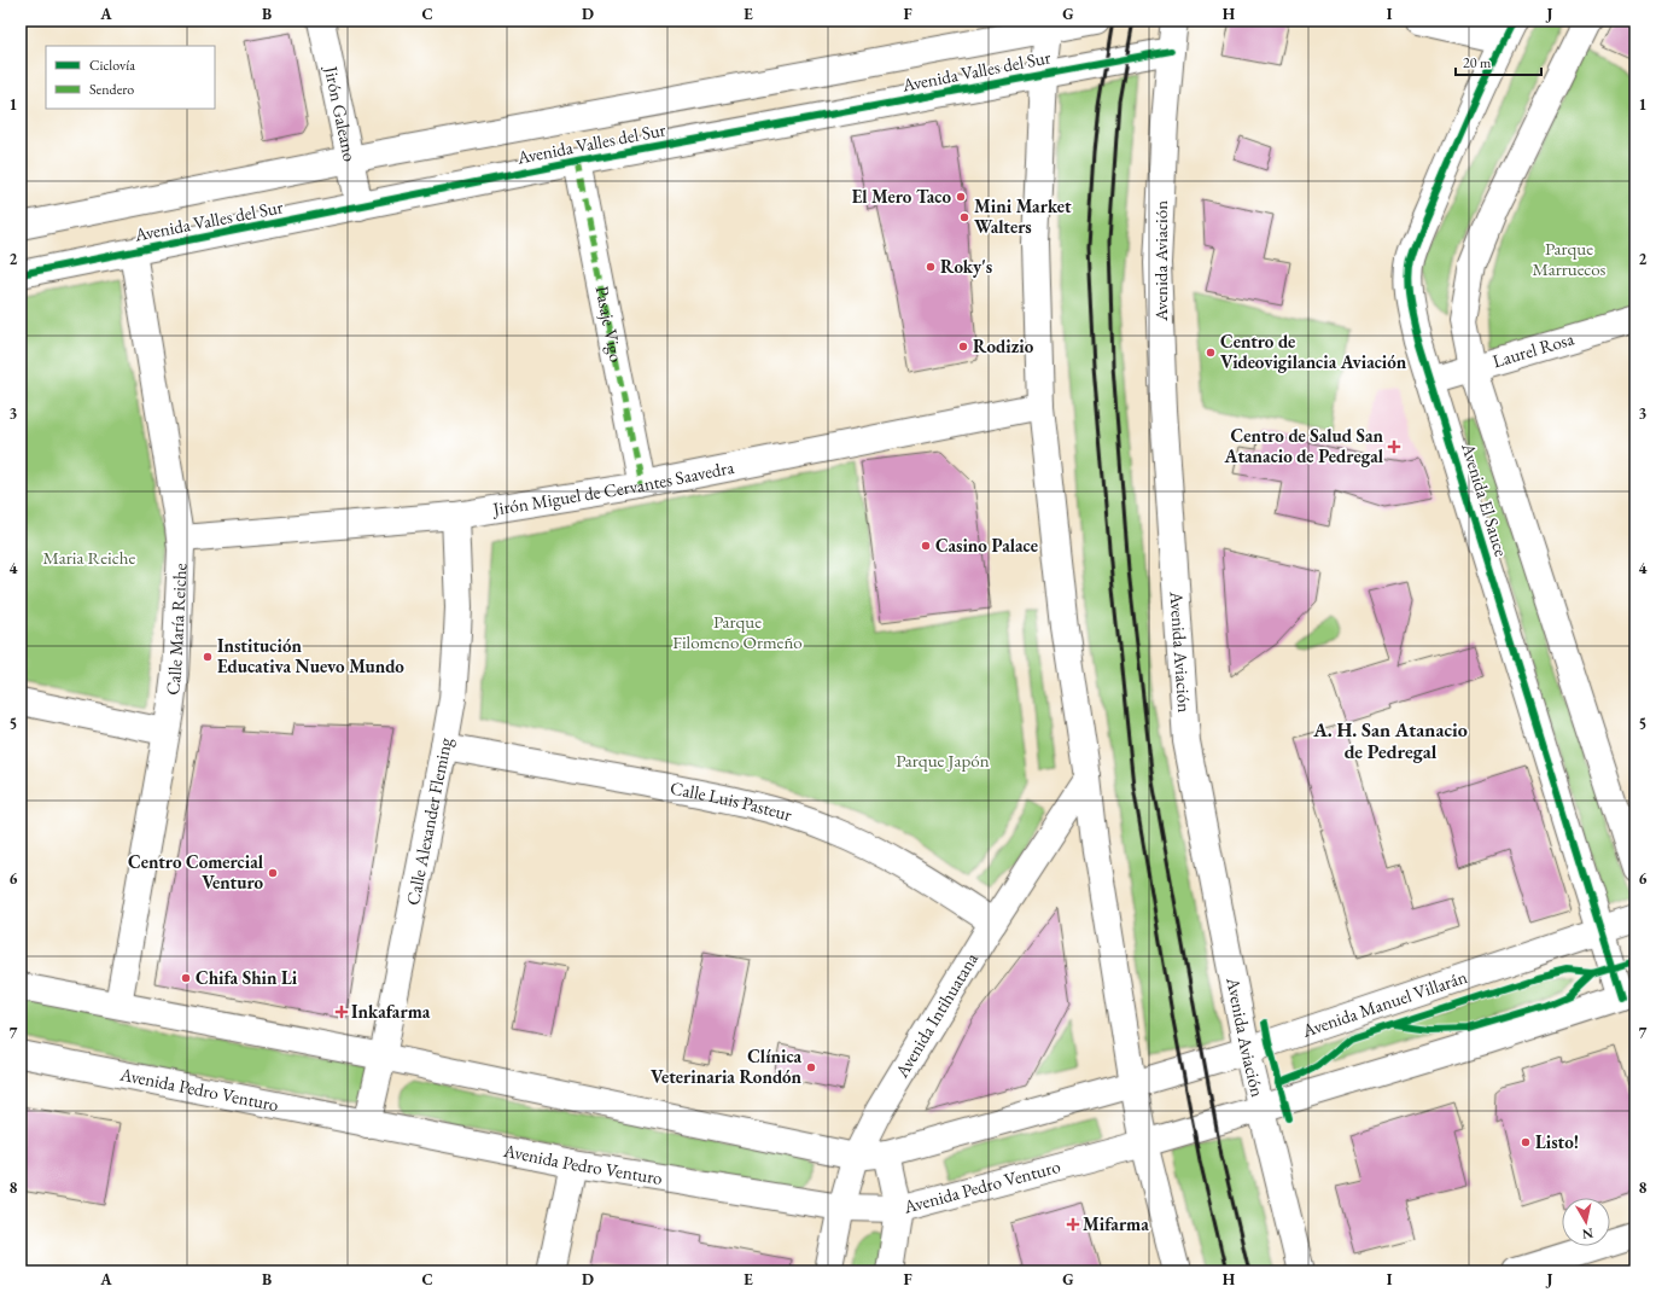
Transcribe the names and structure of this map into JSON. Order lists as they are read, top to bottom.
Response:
{
  "streets": {
    "street": [
      "Avenida Valles del Sur",
      "Jirón Galeano",
      "Avenida Aviación",
      "Pasaje Vigo",
      "Laurel Rosa",
      "Jirón Miguel de Cervantes Saavedra",
      "Avenida El Sauce",
      "Calle María Reiche",
      "Calle Luis Pasteur",
      "Calle Alexander Fleming",
      "Avenida Manuel Villarán",
      "Avenida Intihuatana",
      "Avenida Pedro Venturo"
    ]
  },
  "crossings": [
    ["Avenida Valles del Sur", "Jirón Galeano"],
    ["Avenida Valles del Sur", "Avenida Aviación"],
    ["Avenida Valles del Sur", "Pasaje Vigo"],
    ["Avenida Valles del Sur", "Calle María Reiche"],
    ["Avenida Aviación", "Avenida Manuel Villarán"],
    ["Pasaje Vigo", "Jirón Miguel de Cervantes Saavedra"],
    ["Laurel Rosa", "Avenida El Sauce"],
    ["Jirón Miguel de Cervantes Saavedra", "Calle María Reiche"],
    ["Jirón Miguel de Cervantes Saavedra", "Calle Alexander Fleming"],
    ["Avenida El Sauce", "Avenida Manuel Villarán"],
    ["Calle Luis Pasteur", "Calle Alexander Fleming"],
    ["Calle Luis Pasteur", "Avenida Intihuatana"],
    ["Calle Alexander Fleming", "Avenida Pedro Venturo"],
    ["Avenida Intihuatana", "Avenida Pedro Venturo"]
  ],
  "districts": ["A. H. San Atanacio de Pedregal"],
  "parks": [
    "Parque Marruecos",
    "Maria Reiche",
    "Parque Filomeno Ormeño",
    "Parque Japón"
  ],
  "places": {
    "other": [
      "El Mero Taco",
      "Mini Market Walters",
      "Roky's",
      "Rodizio",
      "Centro de Videovigilancia Aviación",
      "Casino Palace",
      "Institución Educativa Nuevo Mundo",
      "Centro Comercial Venturo",
      "Chifa Shin Li",
      "Clínica Veterinaria Rondón",
      "Listo!"
    ],
    "health": ["Centro de Salud San Atanacio de Pedregal", "Inkafarma", "Mifarma"]
  },
  "legend": ["Ciclovía", "Sendero"],
  "scale_bar": "20 m",
  "north": "bottom",
  "grid": {
    "columns": [
      "A",
      "B",
      "C",
      "D",
      "E",
      "F",
      "G",
      "H",
      "I",
      "J"
    ],
    "rows": [
      "1",
      "2",
      "3",
      "4",
      "5",
      "6",
      "7",
      "8"
    ]
  }
}
